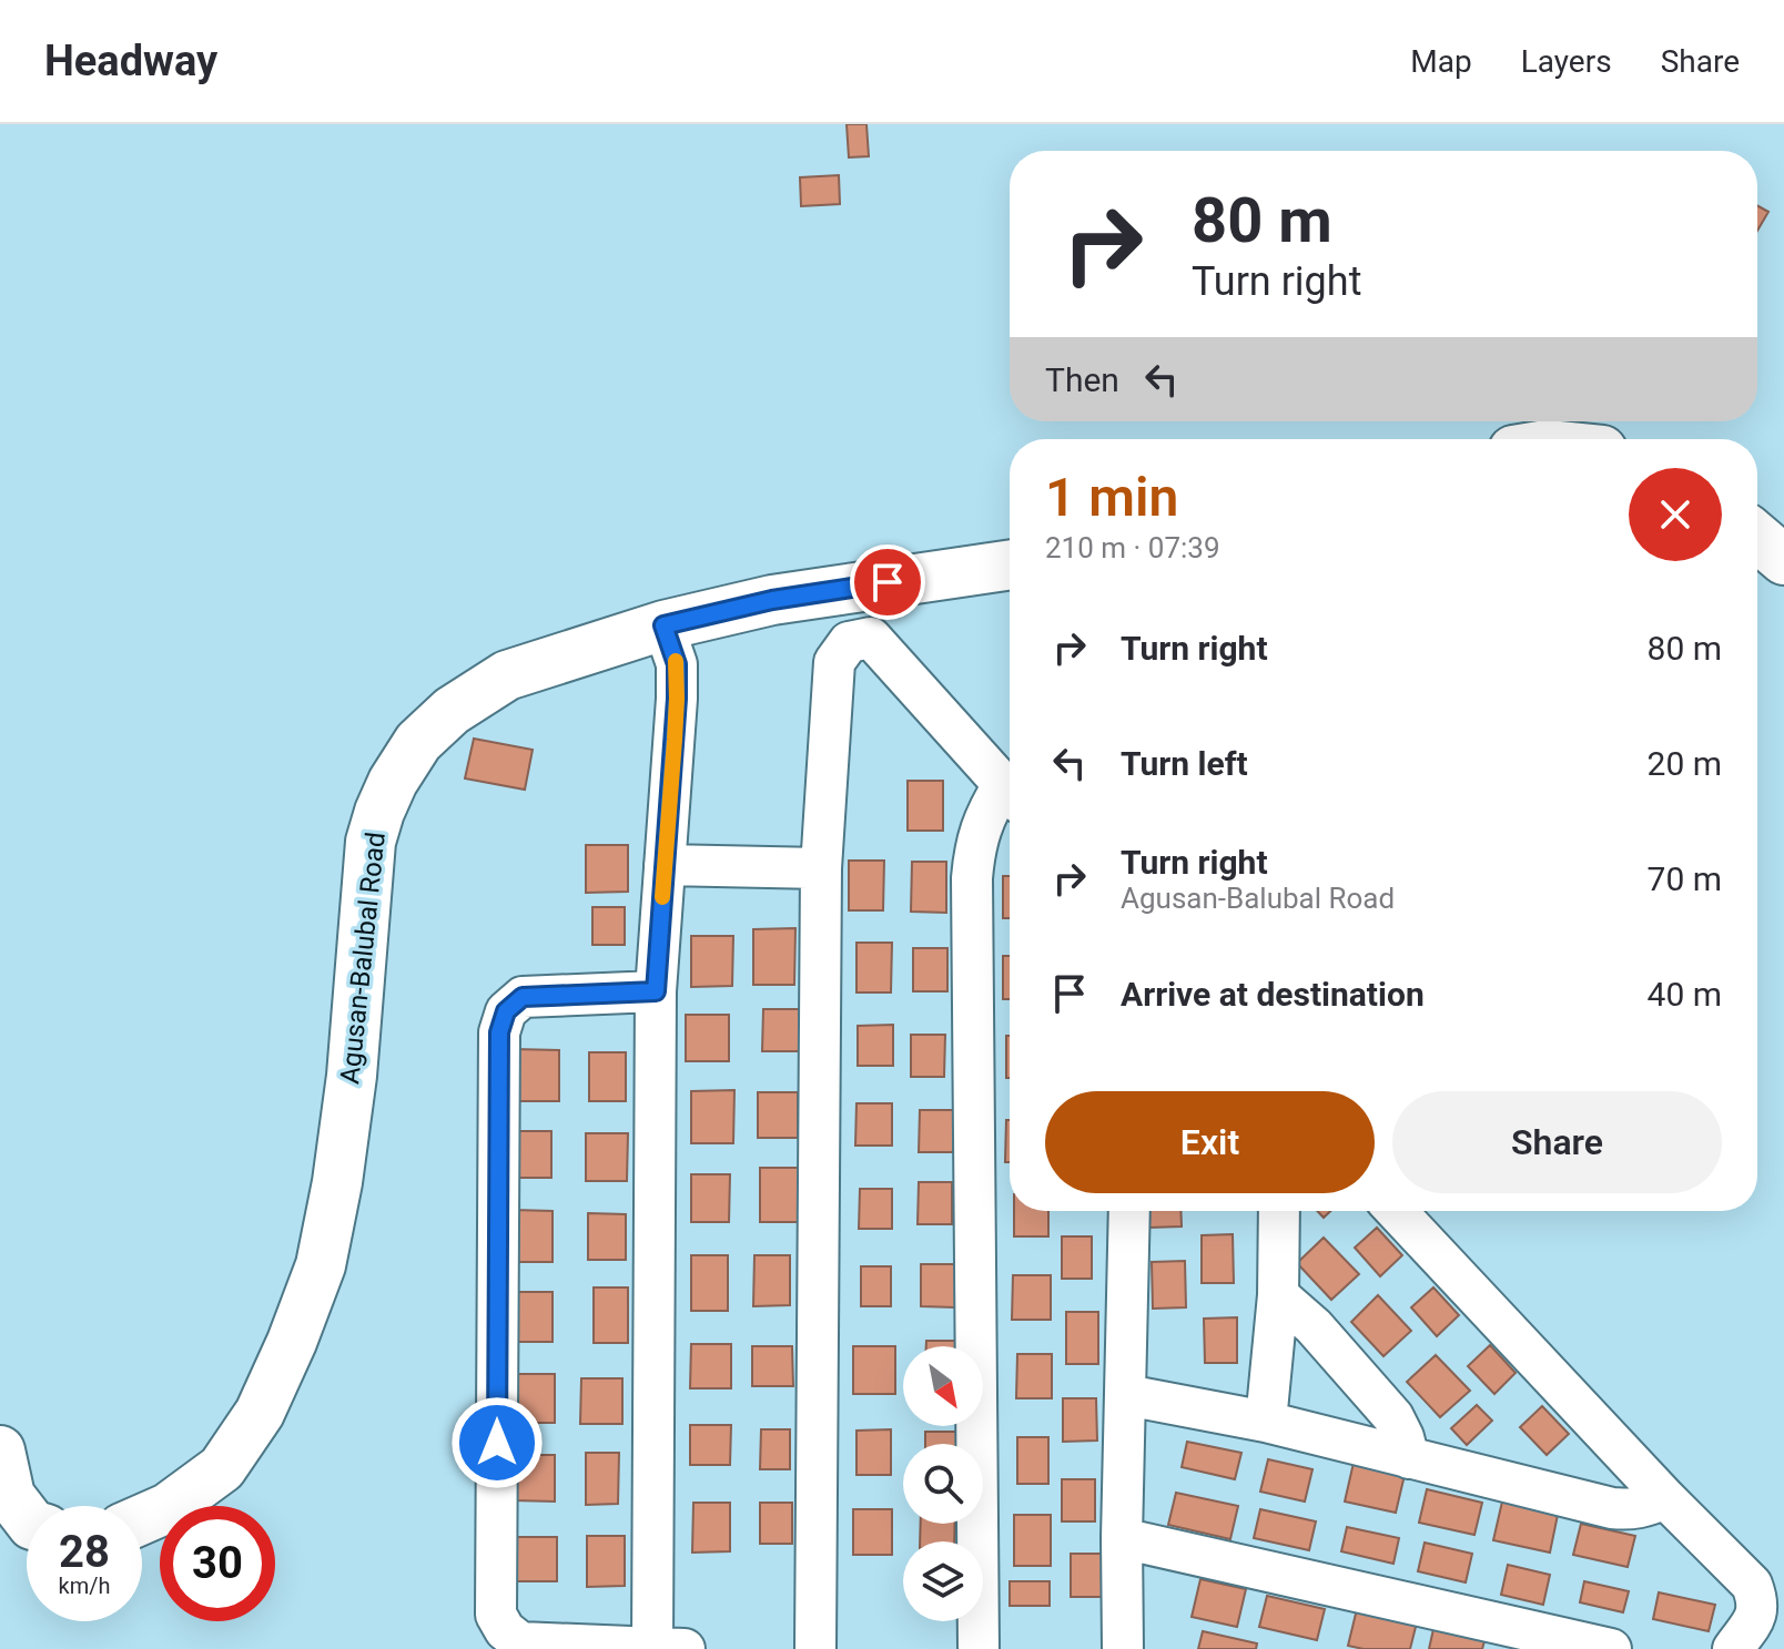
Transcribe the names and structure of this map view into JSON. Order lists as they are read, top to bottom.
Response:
{
  "streets": {
    "main road": ["Agusan-Balubal Road"]
  },
  "north": "bottom right",
  "page": {
    "header": "Headway",
    "nav": ["Map", "Layers", "Share"],
    "turn": ["80 m", "Turn right"],
    "then": "Then",
    "heading": ["1 min", "210 m · 07:39"],
    "list": [
      {
        "name": "Turn right",
        "value": "80 m"
      },
      {
        "name": "Turn left",
        "value": "20 m"
      },
      {
        "name": "Turn right",
        "note": "Agusan-Balubal Road",
        "value": "70 m"
      },
      {
        "name": "Arrive at destination",
        "value": "40 m"
      }
    ],
    "buttons": ["Exit", "Share"],
    "speed": "28 km/h",
    "limit": "30"
  }
}
